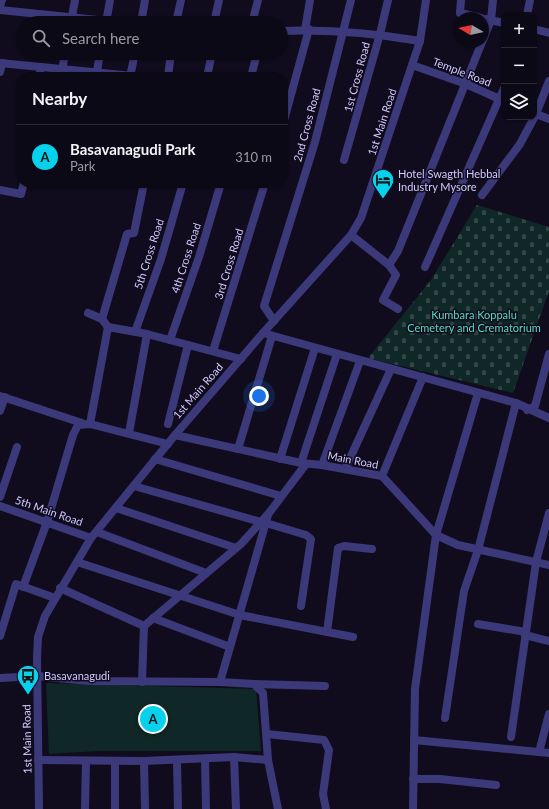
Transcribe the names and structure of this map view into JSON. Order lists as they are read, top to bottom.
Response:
{
  "streets": {
    "street": [
      "Temple Road",
      "1st Cross Road",
      "1st Main Road",
      "2nd Cross Road",
      "5th Cross Road",
      "4th Cross Road",
      "3rd Cross Road",
      "Main Road",
      "5th Main Road"
    ]
  },
  "crossings": [
    ["Temple Road", "1st Main Road"],
    ["1st Main Road", "2nd Cross Road"],
    ["1st Main Road", "Main Road"],
    ["1st Main Road", "5th Main Road"]
  ],
  "parks": ["Kumbara Koppalu Cemetery and Crematorium"],
  "places": {
    "hotel": ["Hotel Swagth Hebbal Industry Mysore"],
    "bus stop": ["Basavanagudi"]
  },
  "north": "left",
  "page": {
    "map_buttons": ["+", "−"],
    "search": "Search here",
    "heading": "Nearby",
    "list": [
      {
        "mark": "A",
        "name": "Basavanagudi Park",
        "note": "Park",
        "value": "310 m"
      }
    ],
    "pins": "A"
  }
}
